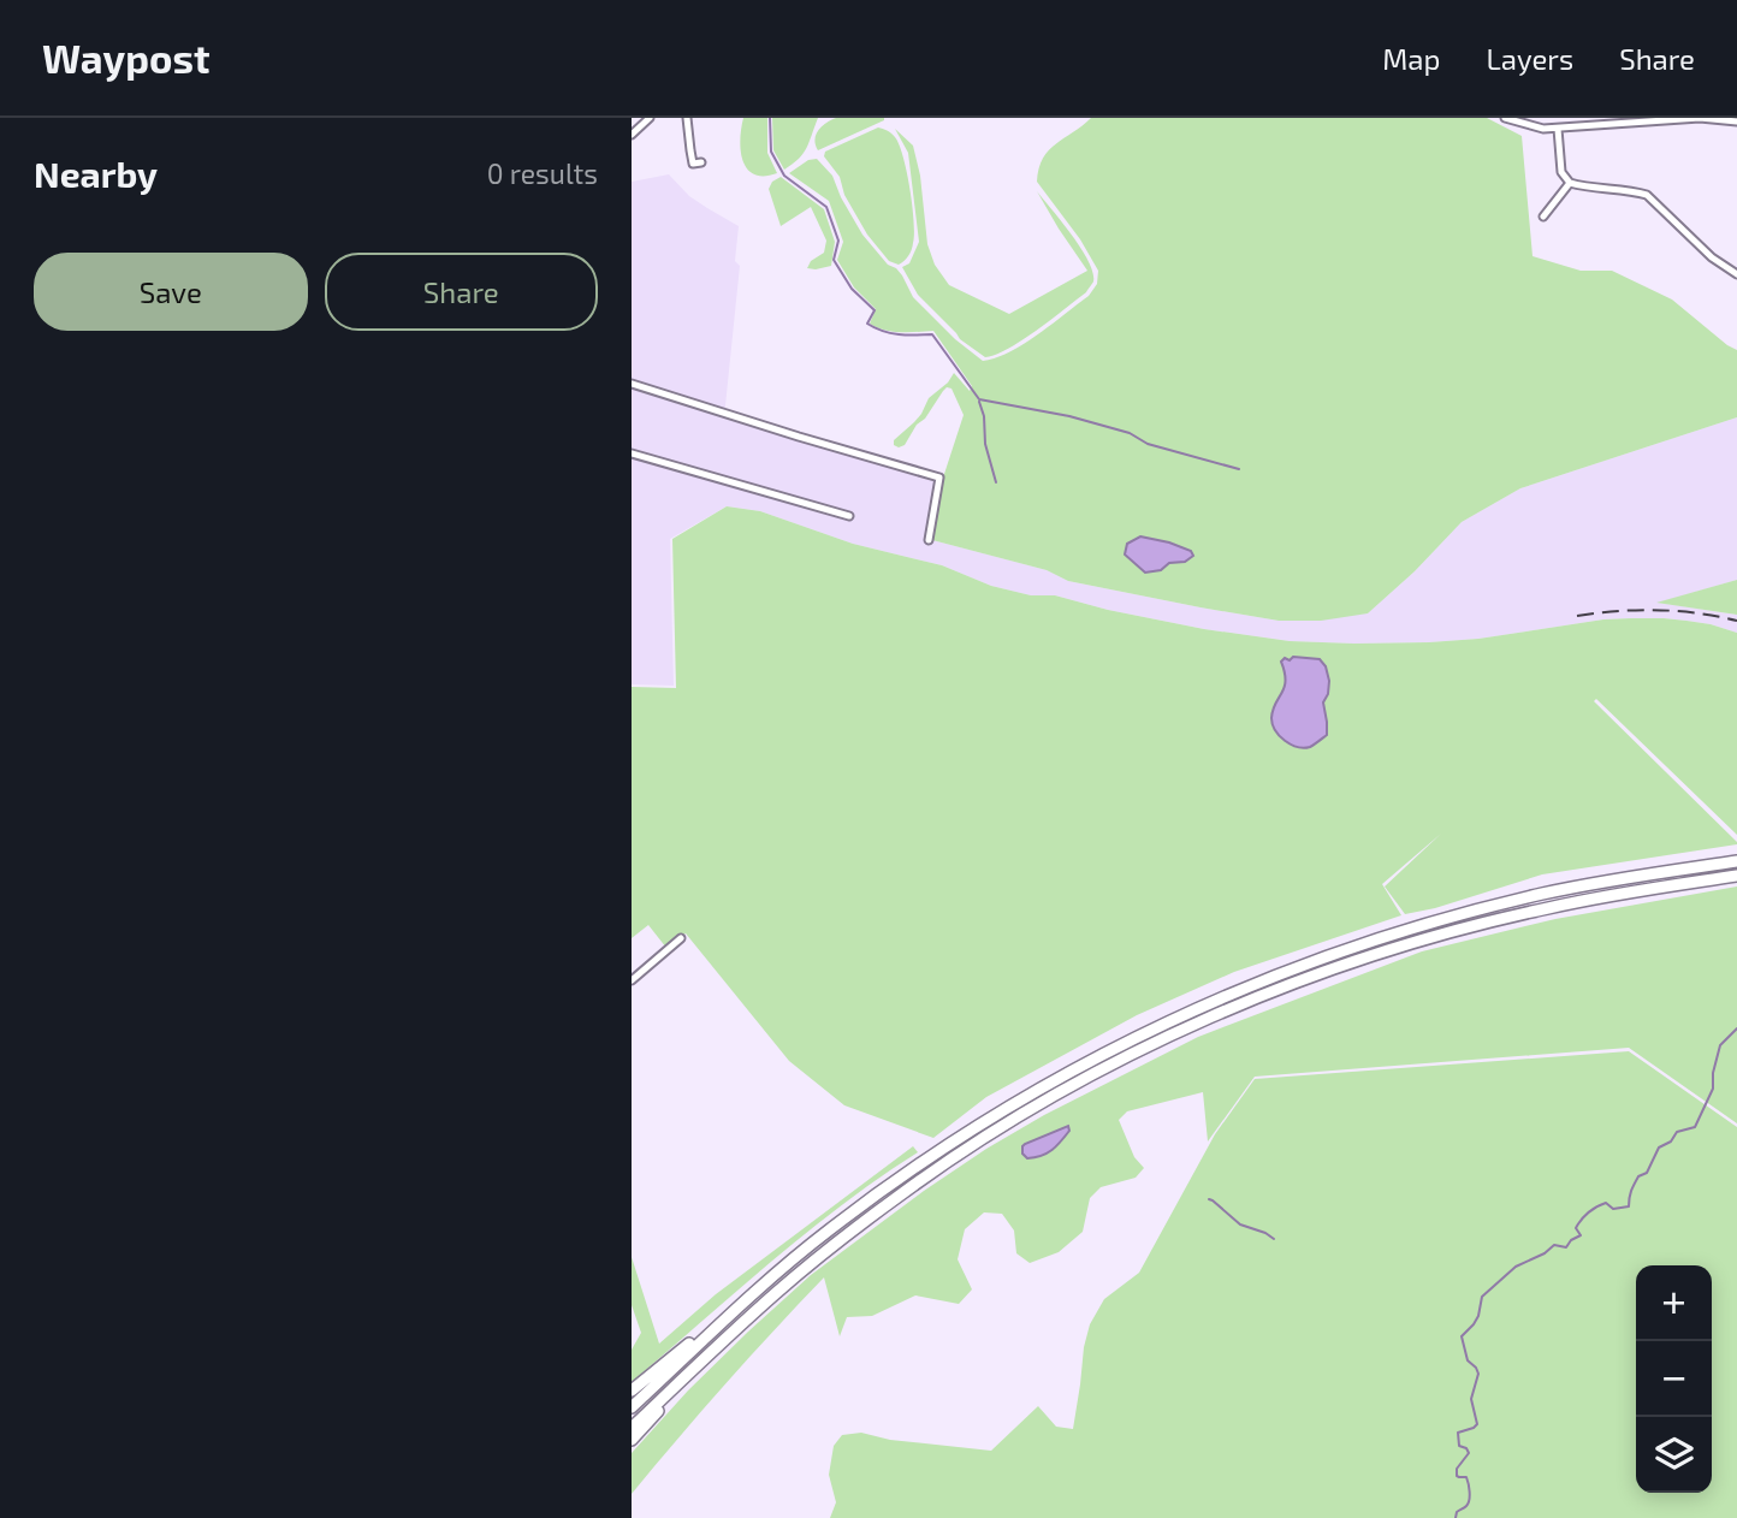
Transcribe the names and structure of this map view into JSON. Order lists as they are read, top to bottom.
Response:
{
  "page": {
    "header": "Waypost",
    "nav": ["Map", "Layers", "Share"],
    "heading": ["Nearby", "0 results"],
    "buttons": ["Save", "Share"],
    "map_buttons": ["+", "−"]
  }
}
